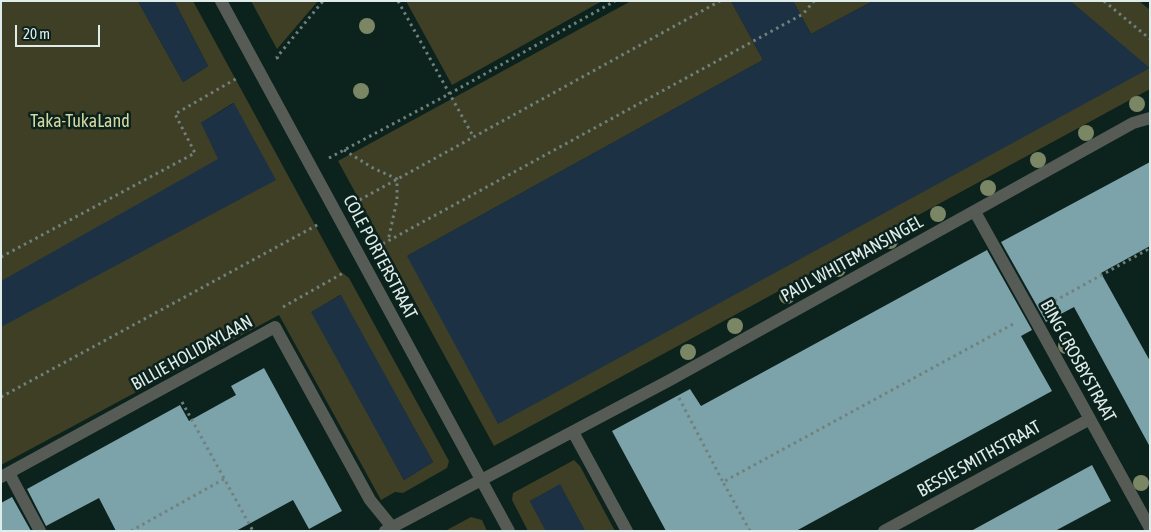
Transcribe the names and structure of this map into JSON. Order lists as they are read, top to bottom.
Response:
{
  "streets": {
    "street": [
      "COLE PORTERSTRAAT",
      "PAUL WHITEMANSINGEL",
      "BILLIE HOLIDAYLAAN",
      "BING CROSBYSTRAAT",
      "BESSIE SMITHSTRAAT"
    ]
  },
  "crossings": [
    ["COLE PORTERSTRAAT", "PAUL WHITEMANSINGEL"],
    ["PAUL WHITEMANSINGEL", "BILLIE HOLIDAYLAAN"],
    ["PAUL WHITEMANSINGEL", "BING CROSBYSTRAAT"],
    ["BING CROSBYSTRAAT", "BESSIE SMITHSTRAAT"]
  ],
  "parks": ["Taka-TukaLand"],
  "scale_bar": "20 m"
}
